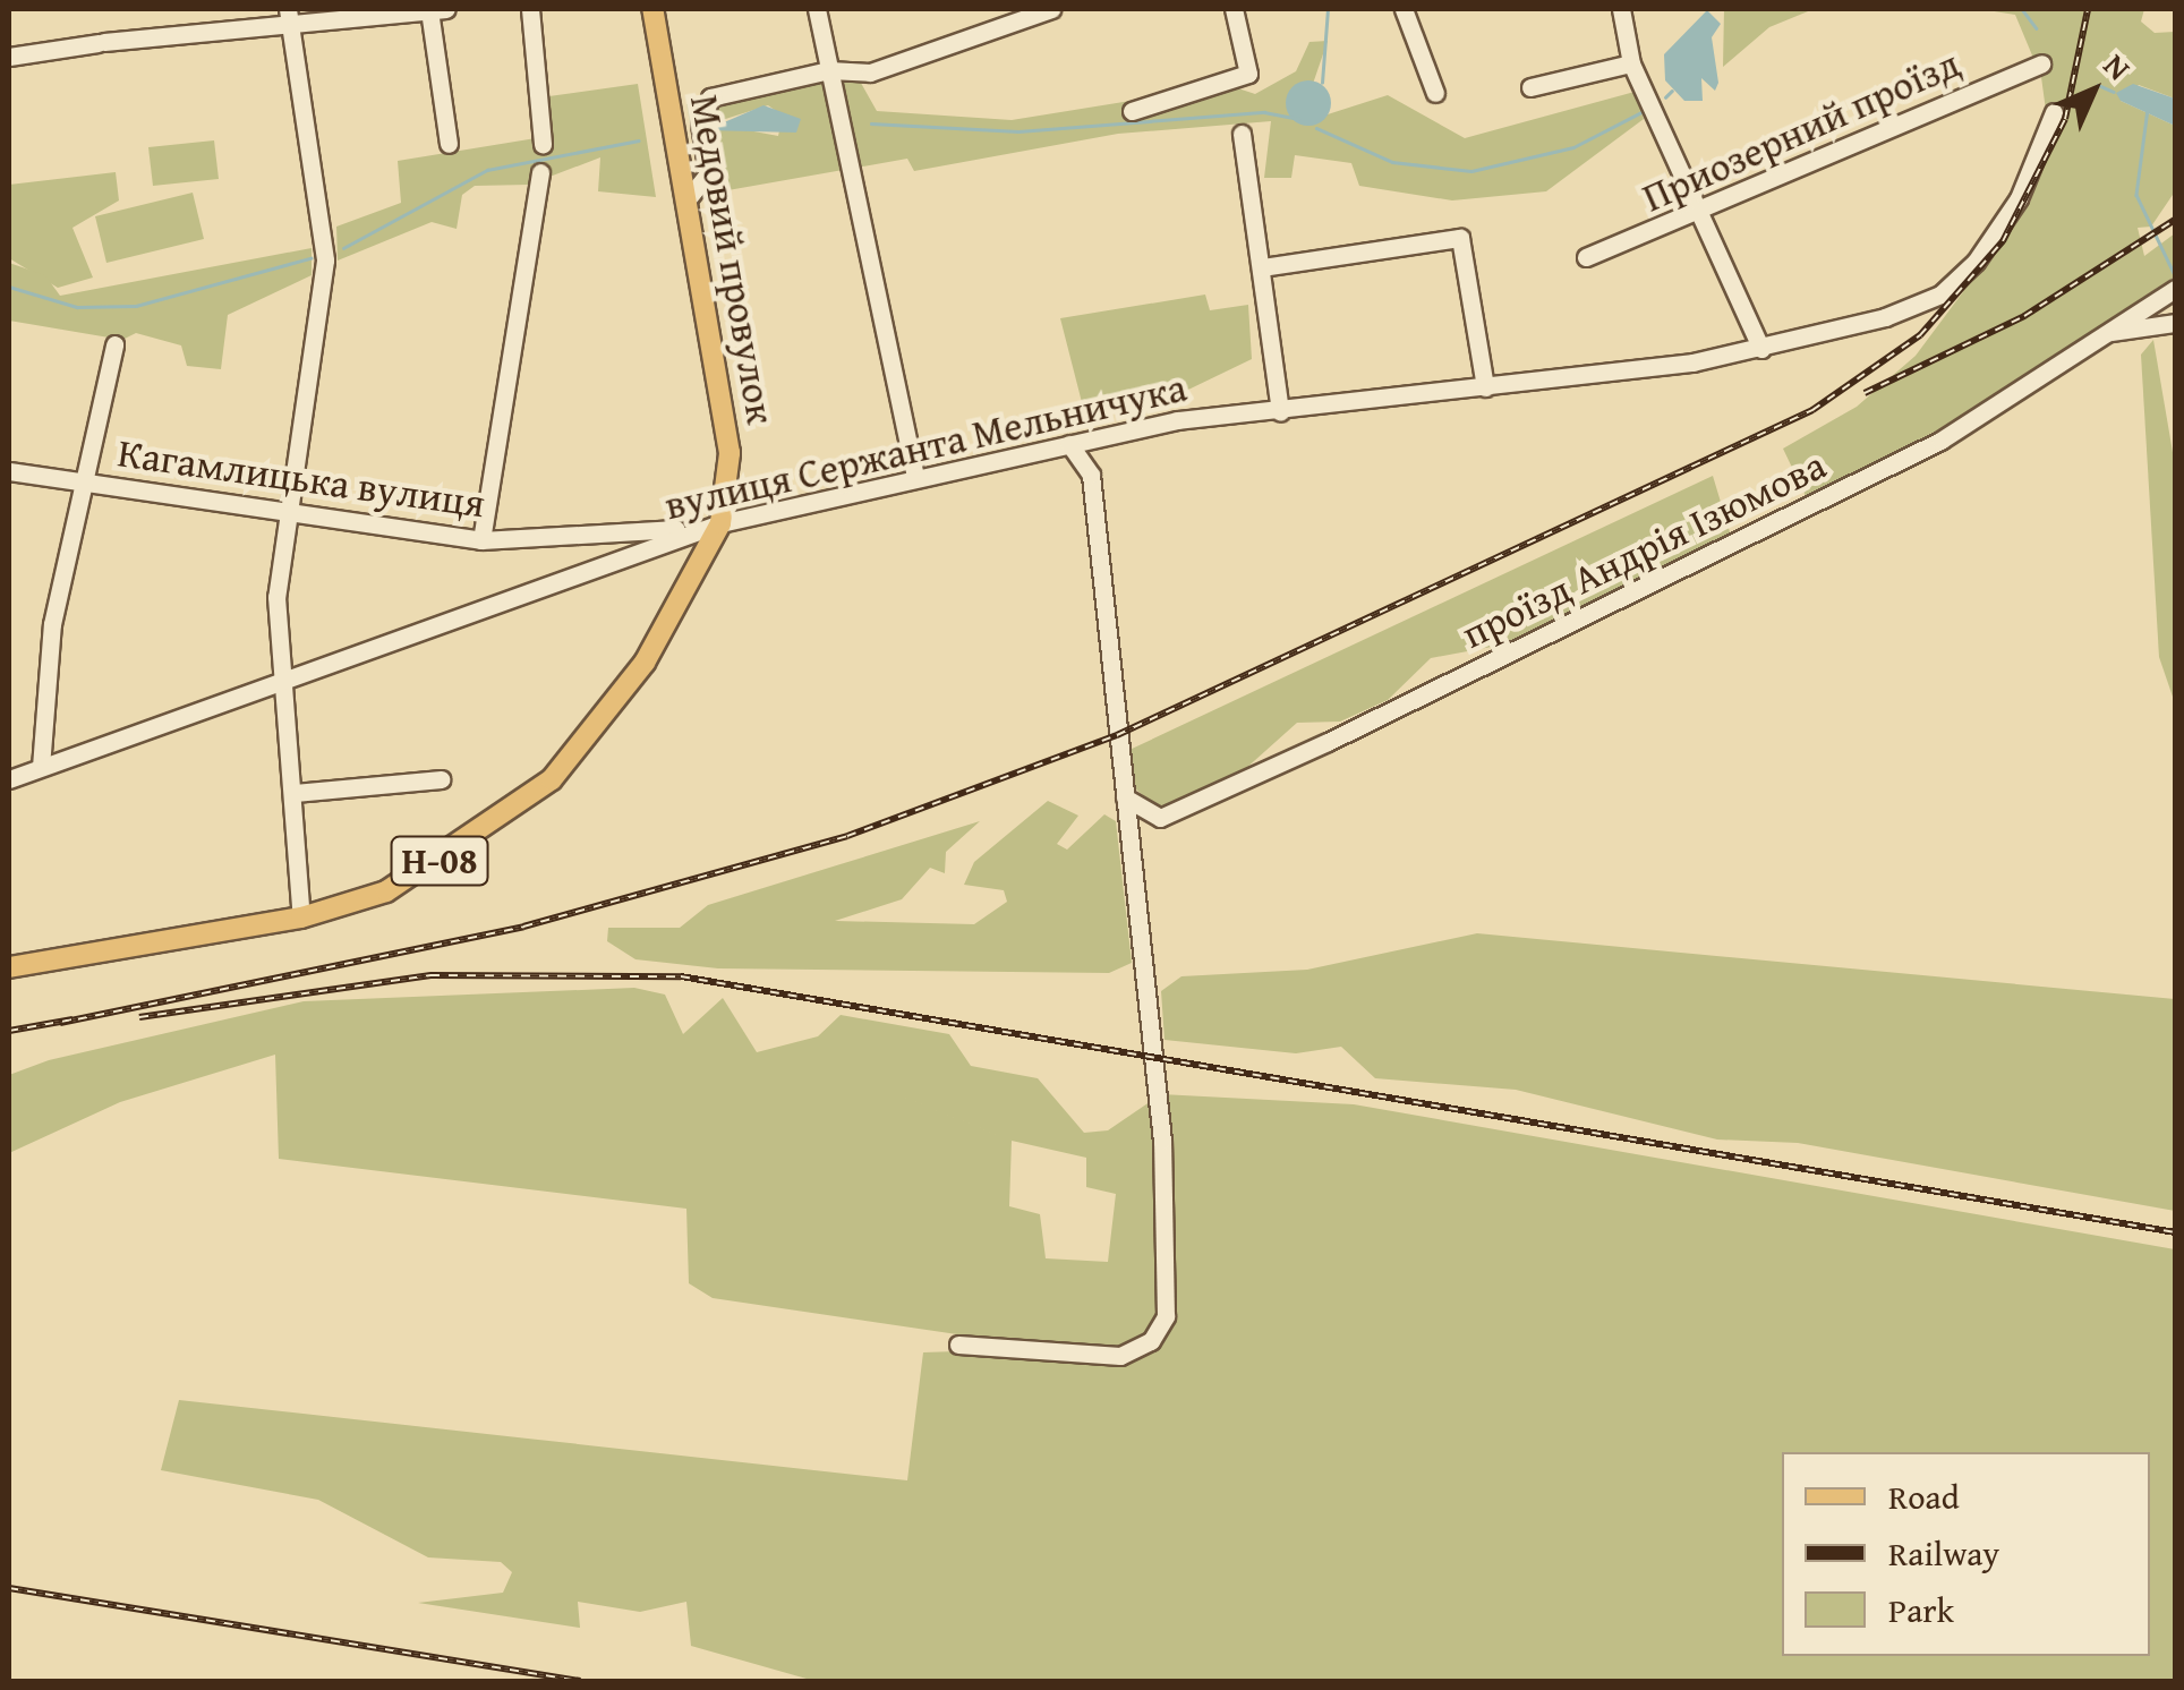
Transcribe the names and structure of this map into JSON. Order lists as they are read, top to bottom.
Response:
{
  "streets": {
    "main road": ["Медовий провулок", "Н-08"],
    "street": [
      "Приозерний проїзд",
      "вулиця Сержанта Мельничука",
      "Кагамлицька вулиця",
      "проїзд Андрія Ізюмова"
    ]
  },
  "crossings": [
    ["Медовий провулок", "вулиця Сержанта Мельничука"],
    ["Медовий провулок", "Кагамлицька вулиця"],
    ["Медовий провулок", "Н-08"],
    ["вулиця Сержанта Мельничука", "Кагамлицька вулиця"],
    ["вулиця Сержанта Мельничука", "Н-08"],
    ["Кагамлицька вулиця", "Н-08"]
  ],
  "legend": ["Road", "Railway", "Park"],
  "north": "top right"
}
